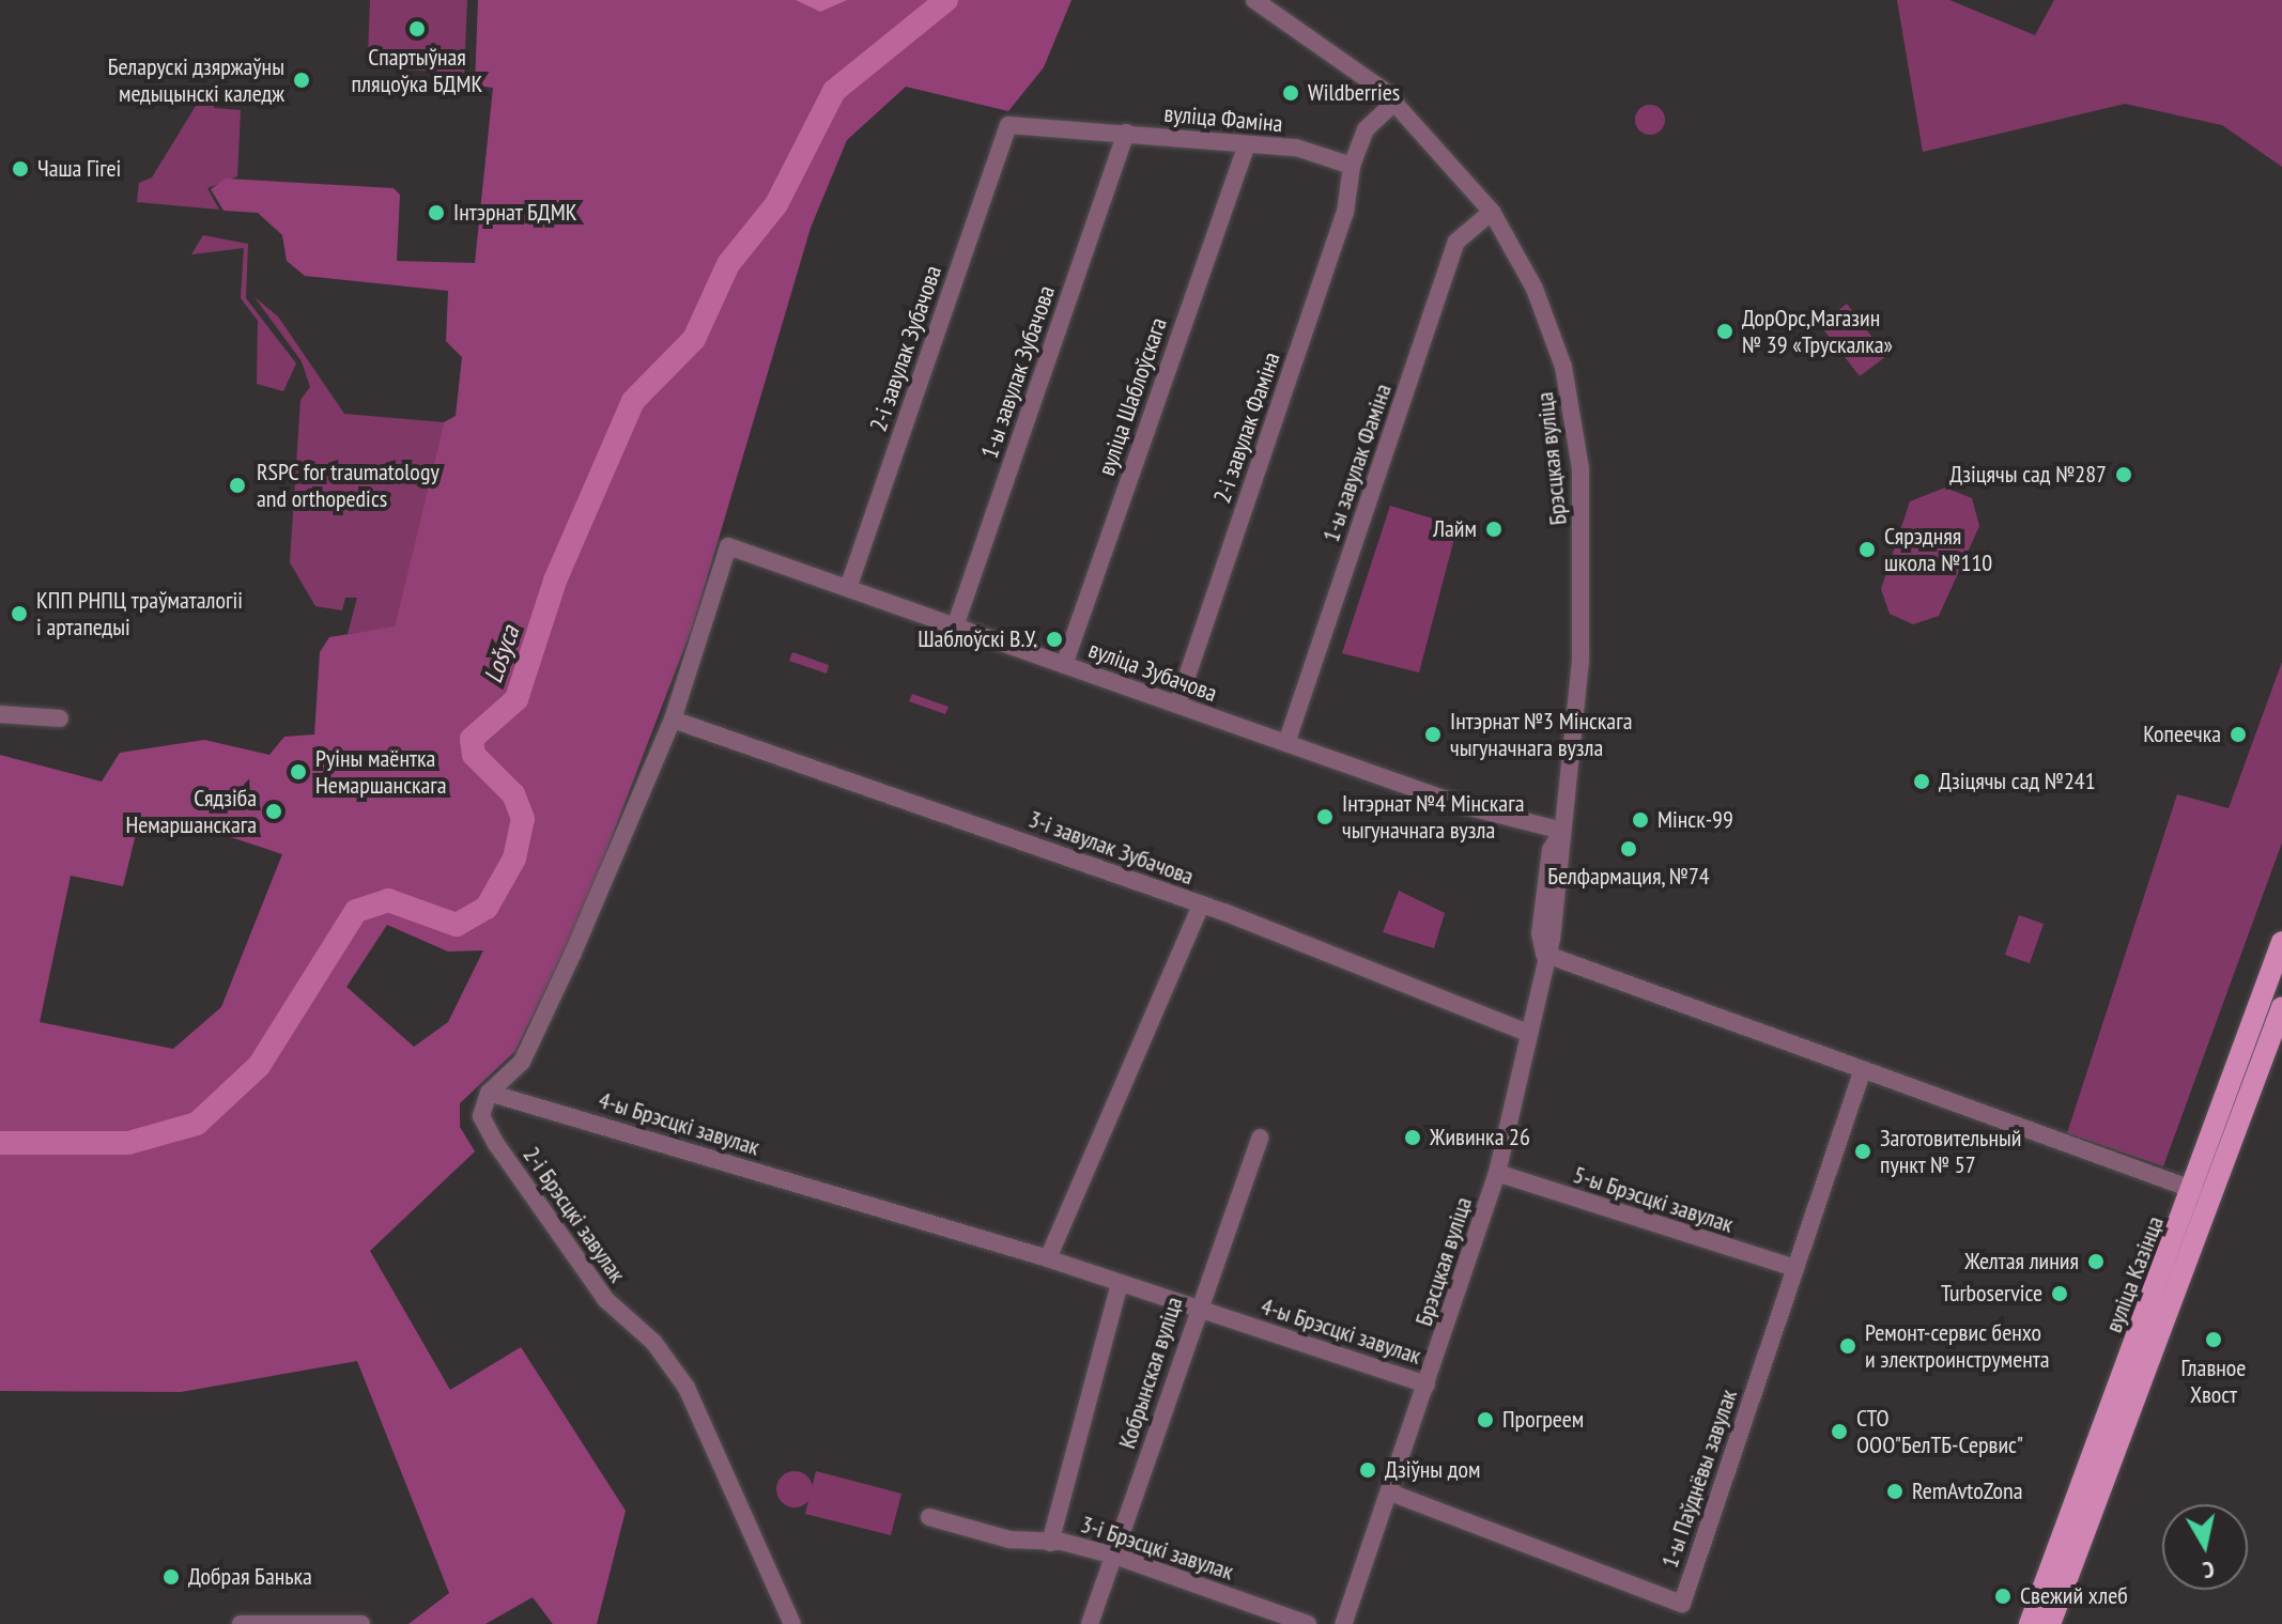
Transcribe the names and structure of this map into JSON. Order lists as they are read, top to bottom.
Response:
{
  "streets": {
    "main road": ["вуліца Казінца"],
    "street": [
      "вуліца Фаміна",
      "2-і завулак Зубачова",
      "1-ы завулак Зубачова",
      "вуліца Шаблоўскага",
      "2-і завулак Фаміна",
      "Брэсцкая вуліца",
      "1-ы завулак Фаміна",
      "вуліца Зубачова",
      "3-і завулак Зубачова",
      "4-ы Брэсцкі завулак",
      "5-ы Брэсцкі завулак",
      "2-і Брэсцкі завулак",
      "Кобрынская вуліца",
      "1-ы Паўднёвы завулак",
      "3-і Брэсцкі завулак"
    ]
  },
  "crossings": [
    ["вуліца Фаміна", "2-і завулак Зубачова"],
    ["вуліца Фаміна", "1-ы завулак Зубачова"],
    ["вуліца Фаміна", "вуліца Шаблоўскага"],
    ["вуліца Фаміна", "2-і завулак Фаміна"],
    ["2-і завулак Зубачова", "вуліца Зубачова"],
    ["1-ы завулак Зубачова", "вуліца Зубачова"],
    ["вуліца Шаблоўскага", "вуліца Зубачова"],
    ["2-і завулак Фаміна", "вуліца Зубачова"],
    ["Брэсцкая вуліца", "1-ы завулак Фаміна"],
    ["Брэсцкая вуліца", "вуліца Зубачова"],
    ["Брэсцкая вуліца", "3-і завулак Зубачова"],
    ["Брэсцкая вуліца", "4-ы Брэсцкі завулак"],
    ["Брэсцкая вуліца", "5-ы Брэсцкі завулак"],
    ["Брэсцкая вуліца", "1-ы Паўднёвы завулак"],
    ["1-ы завулак Фаміна", "вуліца Зубачова"],
    ["вуліца Зубачова", "3-і завулак Зубачова"],
    ["4-ы Брэсцкі завулак", "2-і Брэсцкі завулак"],
    ["4-ы Брэсцкі завулак", "Кобрынская вуліца"],
    ["4-ы Брэсцкі завулак", "3-і Брэсцкі завулак"],
    ["5-ы Брэсцкі завулак", "1-ы Паўднёвы завулак"],
    ["Кобрынская вуліца", "3-і Брэсцкі завулак"]
  ],
  "water": ["Lošyca"],
  "places": [
    "Спартыўная пляцоўка БДМК",
    "Беларускі дзяржаўны медыцынскі каледж",
    "Wildberries",
    "Чаша Гігеі",
    "Інтэрнат БДМК",
    "ДорОрс,Магазин № 39 «Трускалка»",
    "Дзіцячы сад №287",
    "RSPC for traumatology and orthopedics",
    "Лайм",
    "Сярэдняя школа №110",
    "КПП РНПЦ траўматалогіі і артапедыі",
    "Шаблоўскі В.У.",
    "Інтэрнат №3 Мінскага чыгуначнага вузла",
    "Копеечка",
    "Руіны маёнтка Немаршанскага",
    "Дзіцячы сад №241",
    "Сядзіба Немаршанскага",
    "Інтэрнат №4 Мінскага чыгуначнага вузла",
    "Мінск-99",
    "Белфармация, №74",
    "Живинка 26",
    "Заготовительный пункт № 57",
    "Желтая линия",
    "Turboservice",
    "Главное Хвост",
    "Ремонт-сервис бенхо и электроинструмента",
    "Прогреем",
    "СТО ООО\"БелТБ-Сервис\"",
    "Дзіўны дом",
    "RemAvtoZona",
    "Добрая Банька",
    "Свежий хлеб"
  ],
  "north": "bottom"
}
